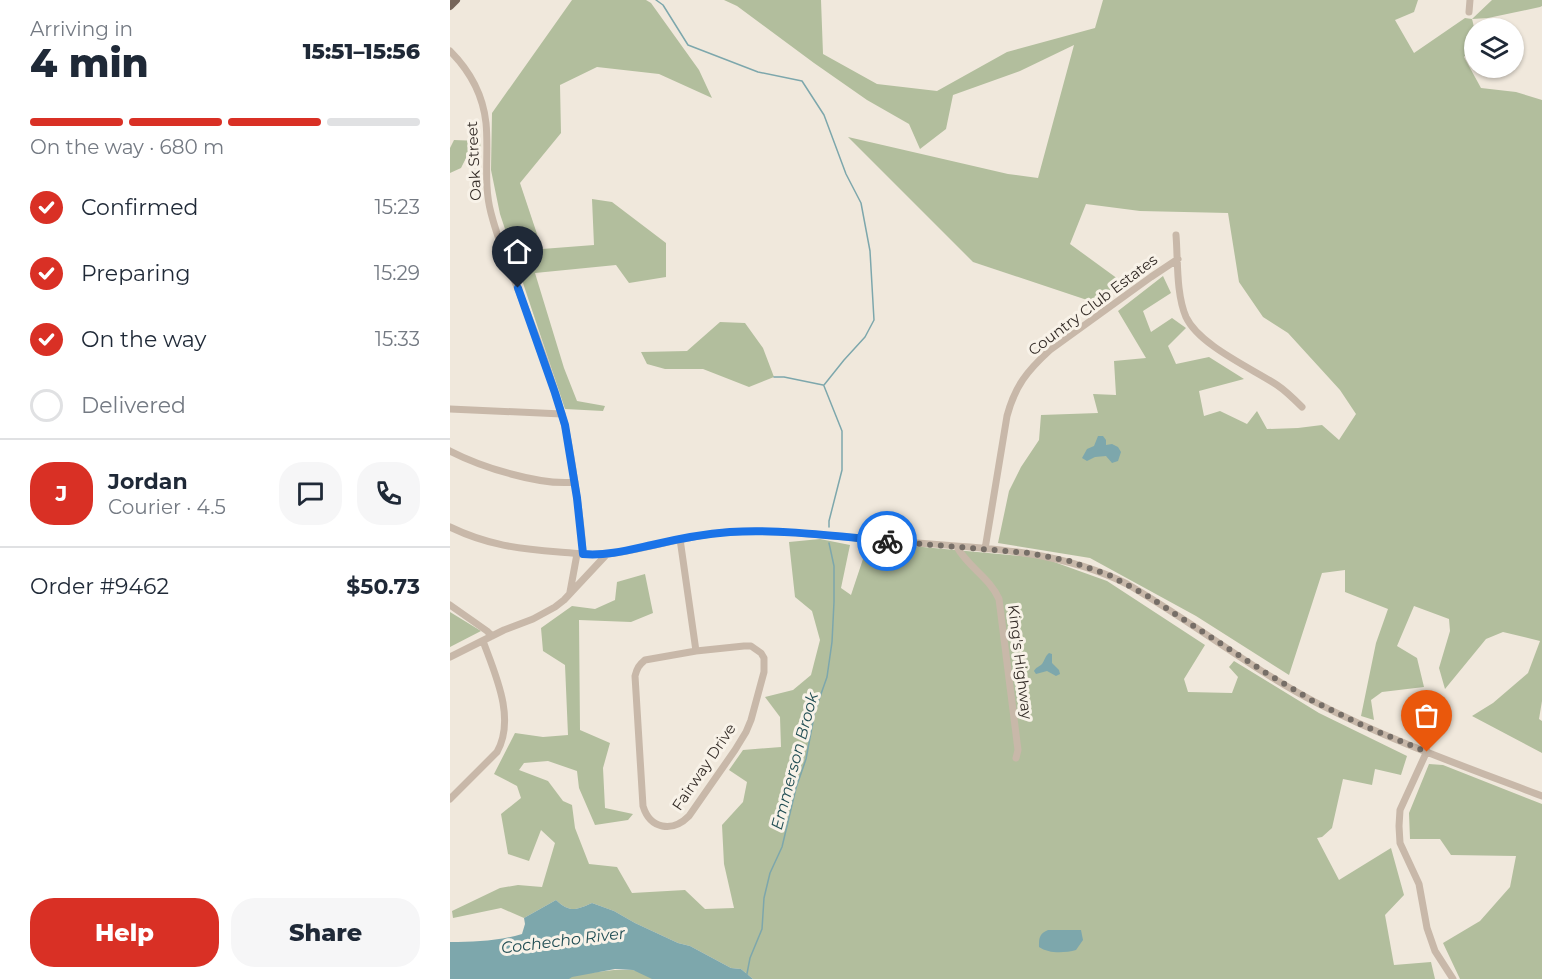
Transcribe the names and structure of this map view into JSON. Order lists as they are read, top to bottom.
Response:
{
  "streets": {
    "street": [
      "Oak Street",
      "Country Club Estates",
      "King's Highway",
      "Fairway Drive"
    ]
  },
  "water": ["Emmerson Brook", "Cochecho River"],
  "page": {
    "heading": ["4 min", "Arriving in", "15:51–15:56"],
    "panel": [
      "Jordan",
      "Courier · 4.5",
      "Order #9462",
      "$50.73"
    ],
    "bar": "On the way · 680 m",
    "list": [
      ["Confirmed", "15:23"],
      ["Preparing", "15:29"],
      ["On the way", "15:33"],
      "Delivered"
    ],
    "round": "J",
    "buttons": ["Help", "Share"]
  }
}
